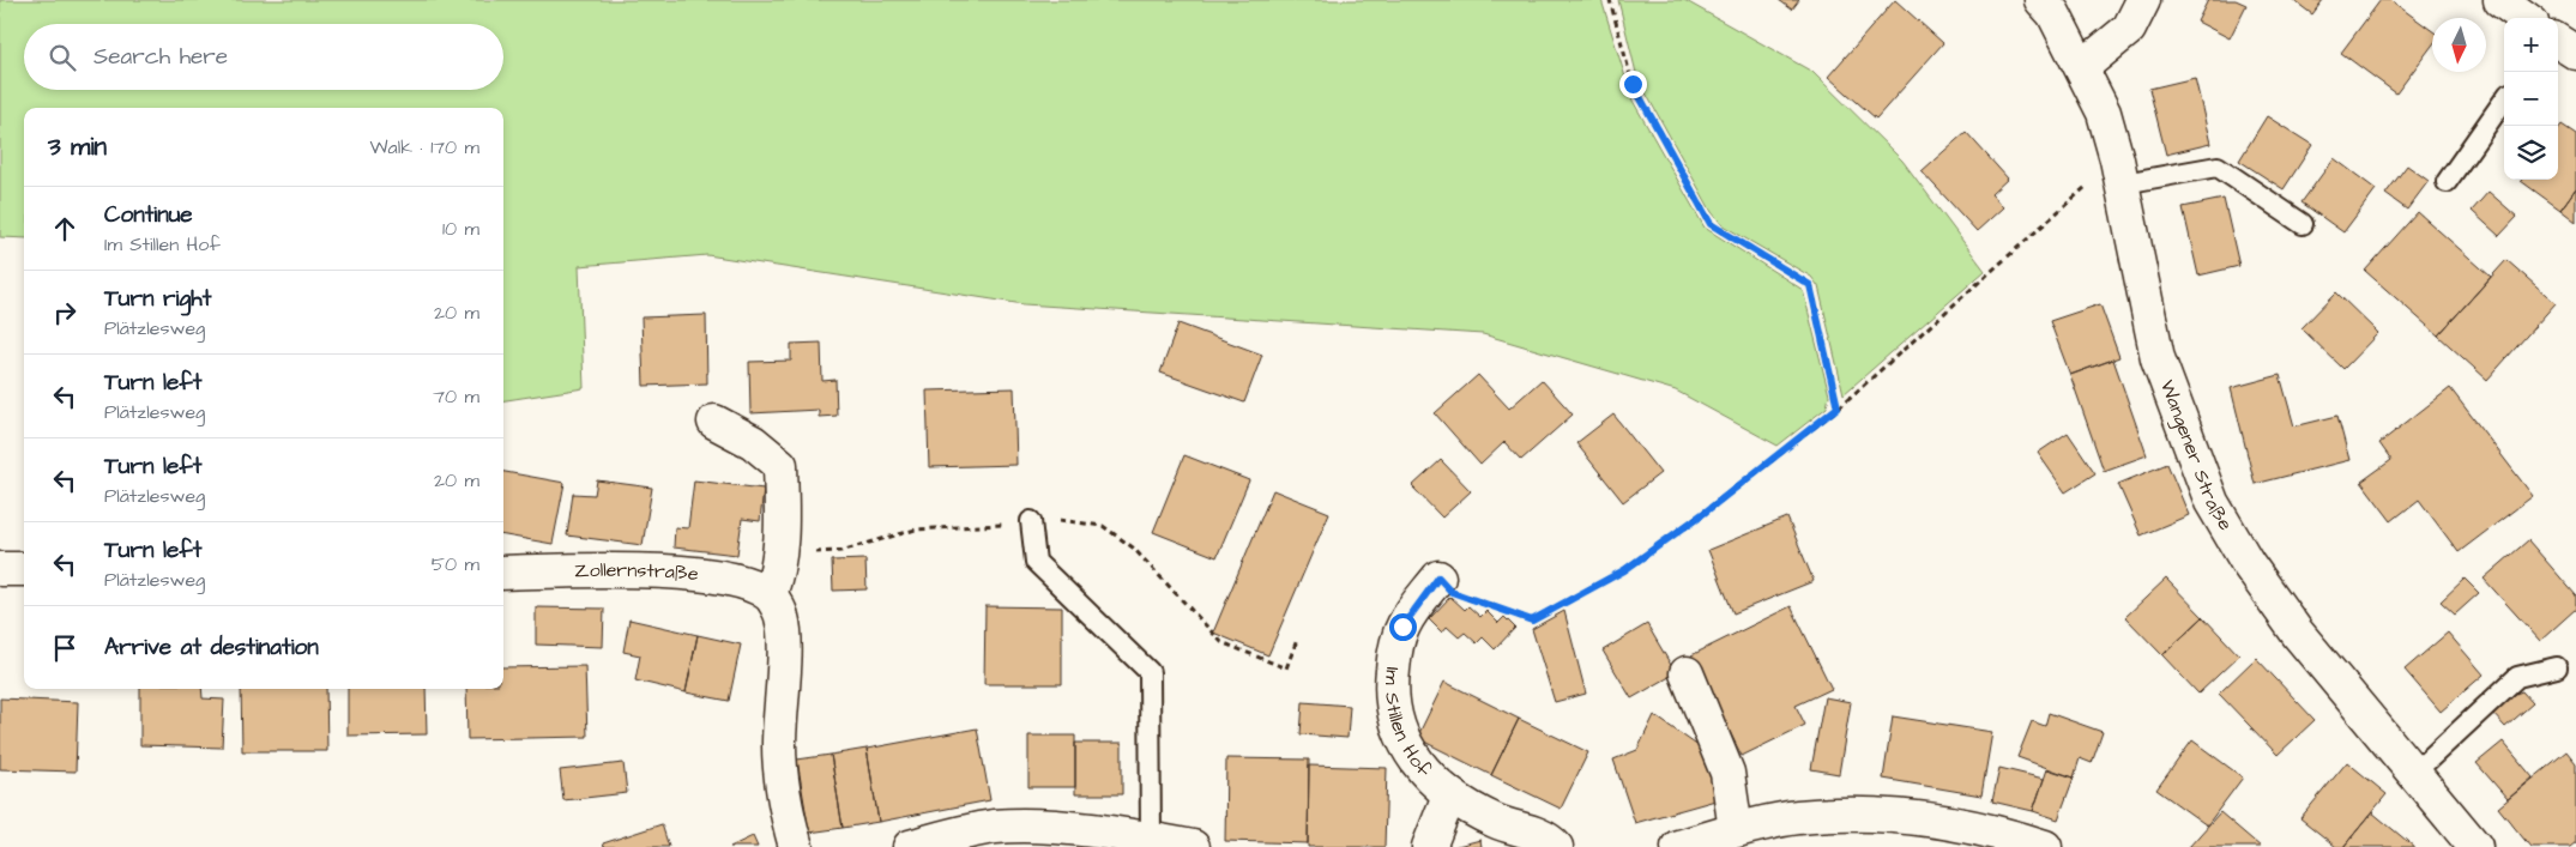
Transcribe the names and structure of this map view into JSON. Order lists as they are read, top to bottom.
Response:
{
  "streets": {
    "street": ["Wangener Straße", "Zollernstraße", "Im Stillen Hof"]
  },
  "north": "bottom",
  "page": {
    "map_buttons": ["+", "−"],
    "search": "Search here",
    "heading": ["3 min", "Walk · 170 m"],
    "list": [
      ["Continue", "Im Stillen Hof", "10 m"],
      ["Turn right", "Plätzlesweg", "20 m"],
      ["Turn left", "Plätzlesweg", "70 m"],
      ["Turn left", "Plätzlesweg", "20 m"],
      ["Turn left", "Plätzlesweg", "50 m"],
      "Arrive at destination"
    ]
  }
}
